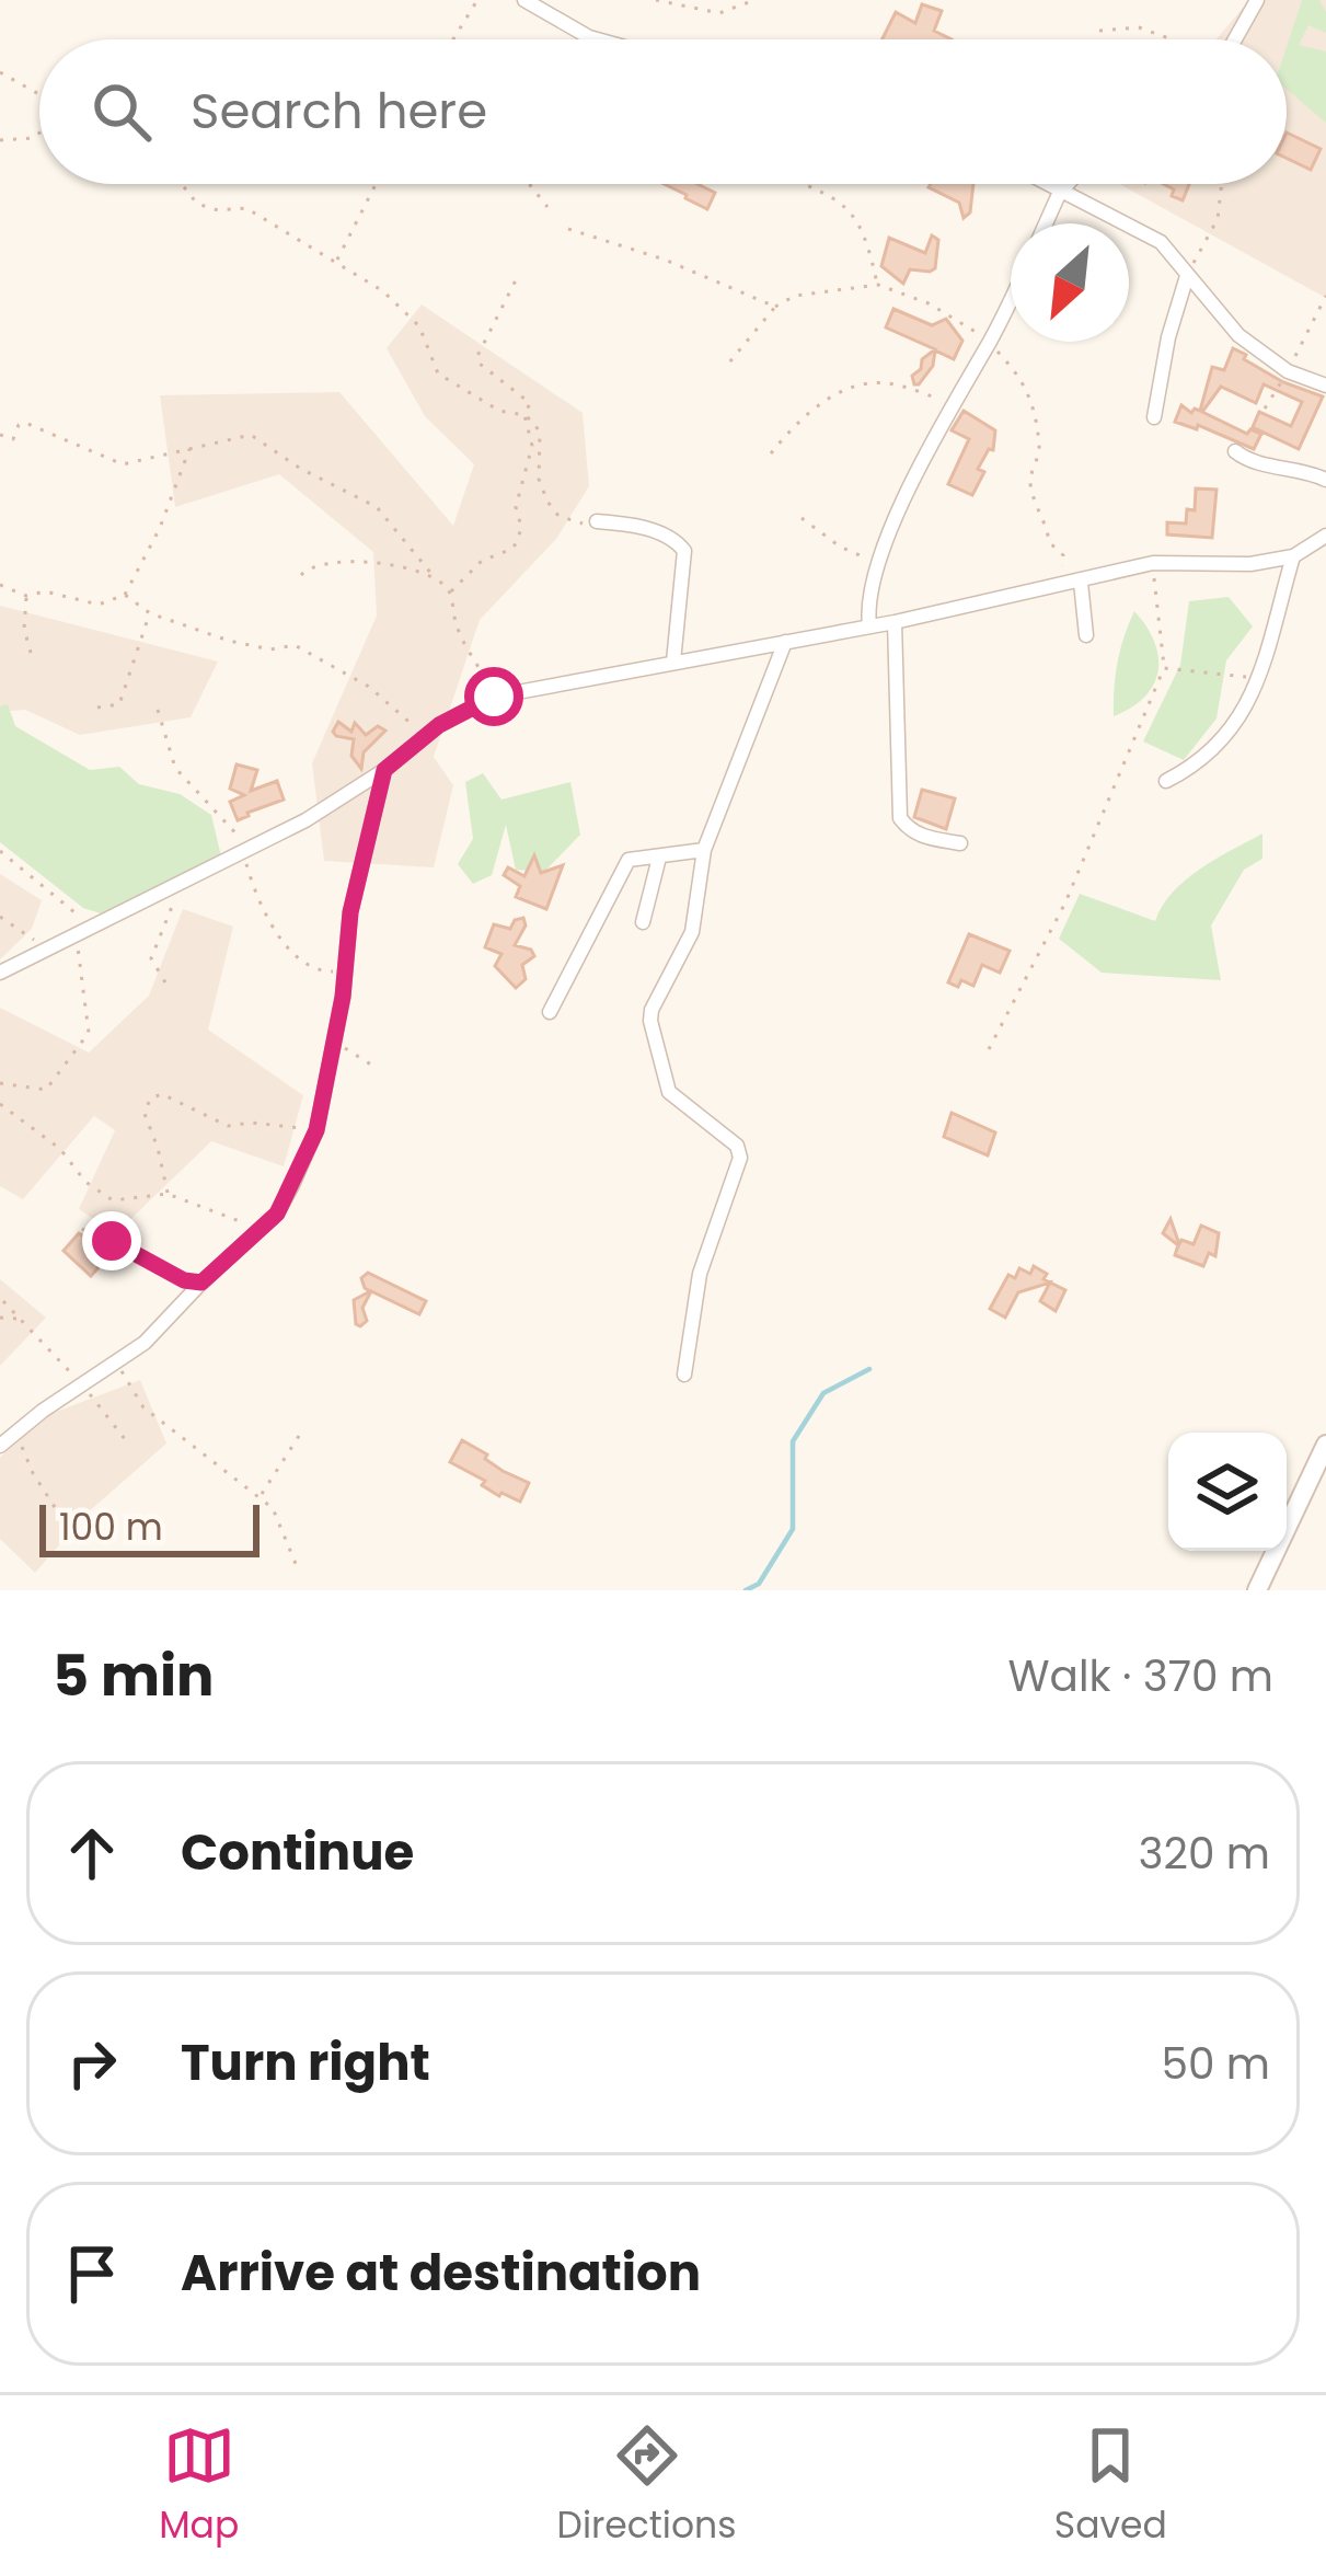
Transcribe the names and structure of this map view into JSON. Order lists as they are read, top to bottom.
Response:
{
  "scale_bar": "100 m",
  "north": "bottom left",
  "page": {
    "search": "Search here",
    "scale": "100 m",
    "heading": ["5 min", "Walk · 370 m"],
    "list": [
      ["Continue", "320 m"],
      ["Turn right", "50 m"],
      "Arrive at destination"
    ],
    "nav": ["Map", "Directions", "Saved"]
  }
}
